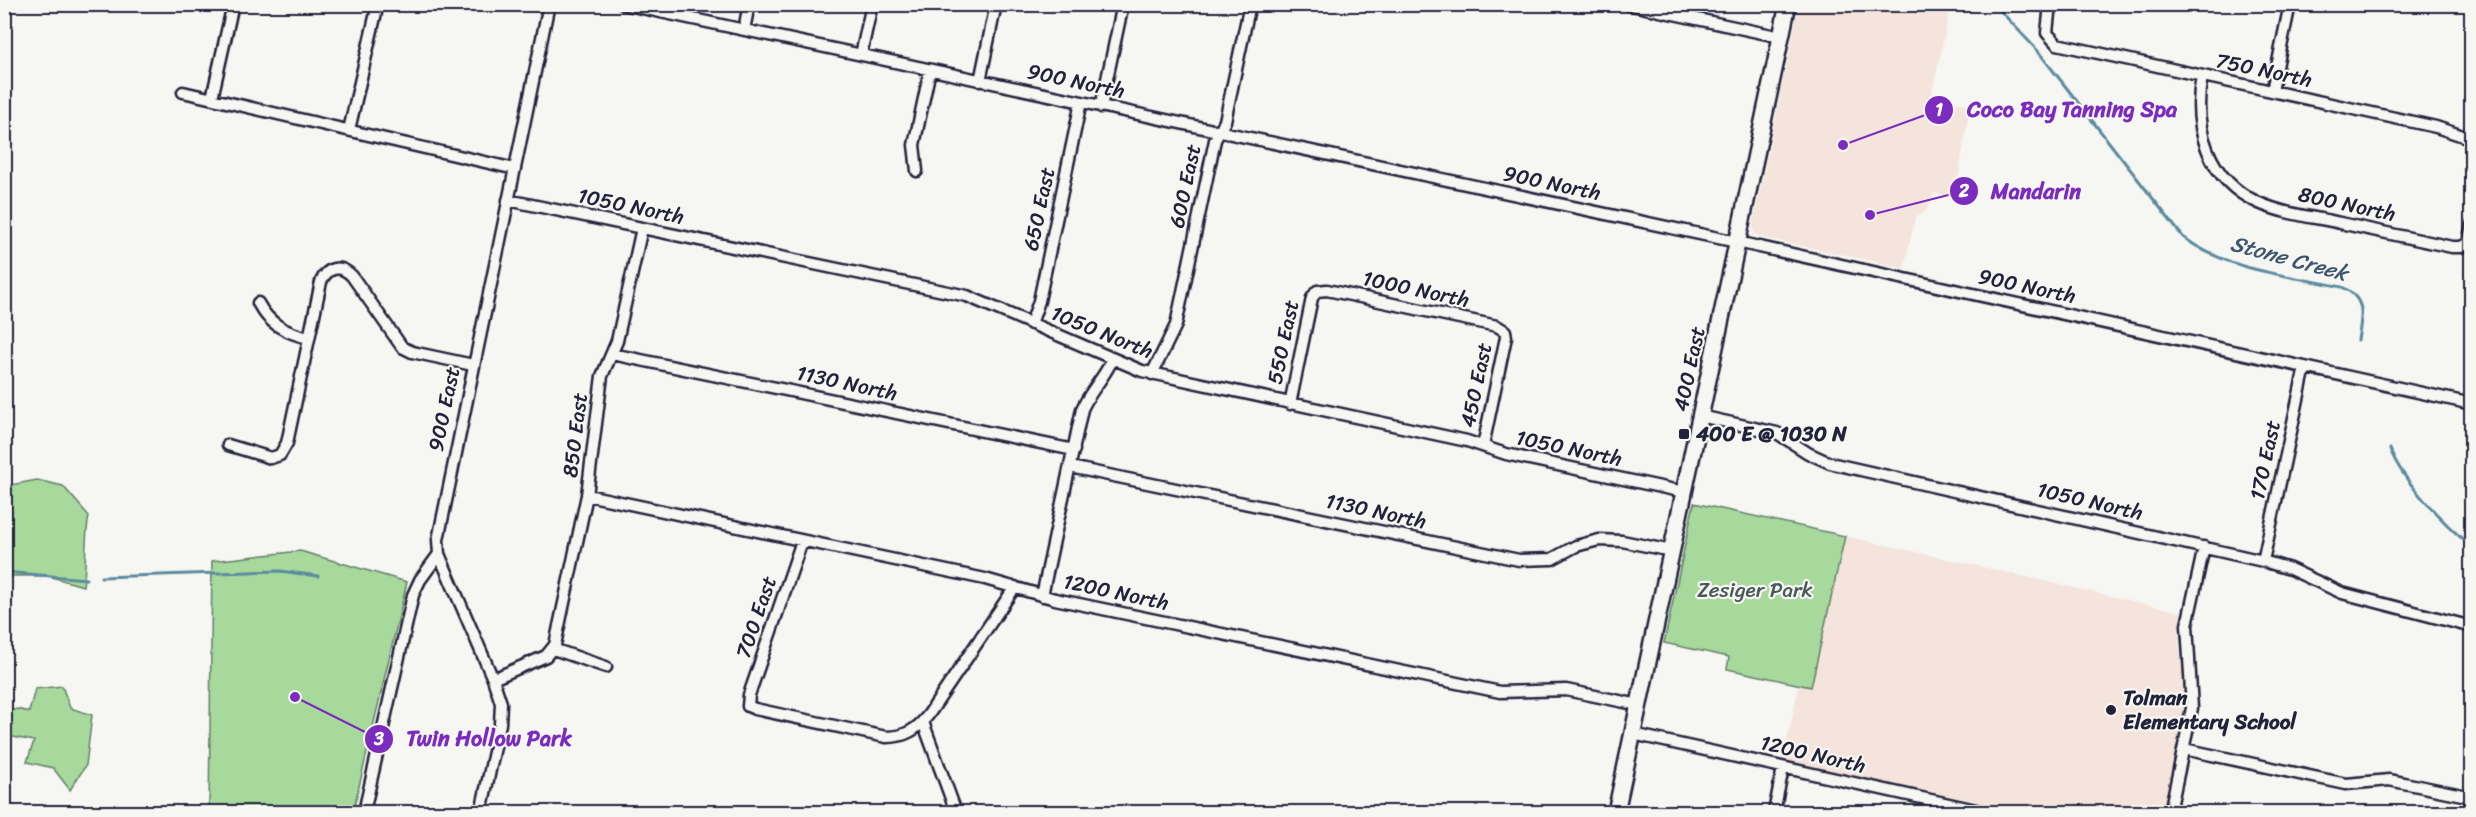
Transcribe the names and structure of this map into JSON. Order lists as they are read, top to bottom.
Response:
{
  "streets": {
    "main road": ["400 East"],
    "street": [
      "750 North",
      "900 North",
      "600 East",
      "800 North",
      "1050 North",
      "650 East",
      "1000 North",
      "550 East",
      "1130 North",
      "450 East",
      "900 East",
      "850 East",
      "170 East",
      "1200 North",
      "700 East"
    ]
  },
  "crossings": [
    ["750 North", "800 North"],
    ["900 North", "600 East"],
    ["900 North", "650 East"],
    ["900 North", "400 East"],
    ["900 North", "170 East"],
    ["600 East", "1050 North"],
    ["1050 North", "650 East"],
    ["1050 North", "550 East"],
    ["1050 North", "400 East"],
    ["1050 North", "450 East"],
    ["1050 North", "900 East"],
    ["1050 North", "850 East"],
    ["1050 North", "170 East"],
    ["1000 North", "550 East"],
    ["1000 North", "450 East"],
    ["400 East", "1130 North"],
    ["400 East", "1200 North"],
    ["1130 North", "850 East"],
    ["850 East", "1200 North"],
    ["1200 North", "700 East"]
  ],
  "water": ["Stone Creek"],
  "parks": ["Zesiger Park"],
  "places": {
    "other": [
      "Coco Bay Tanning Spa",
      "Mandarin",
      "Twin Hollow Park",
      "Tolman Elementary School"
    ],
    "transit": ["400 E @ 1030 N"]
  }
}
